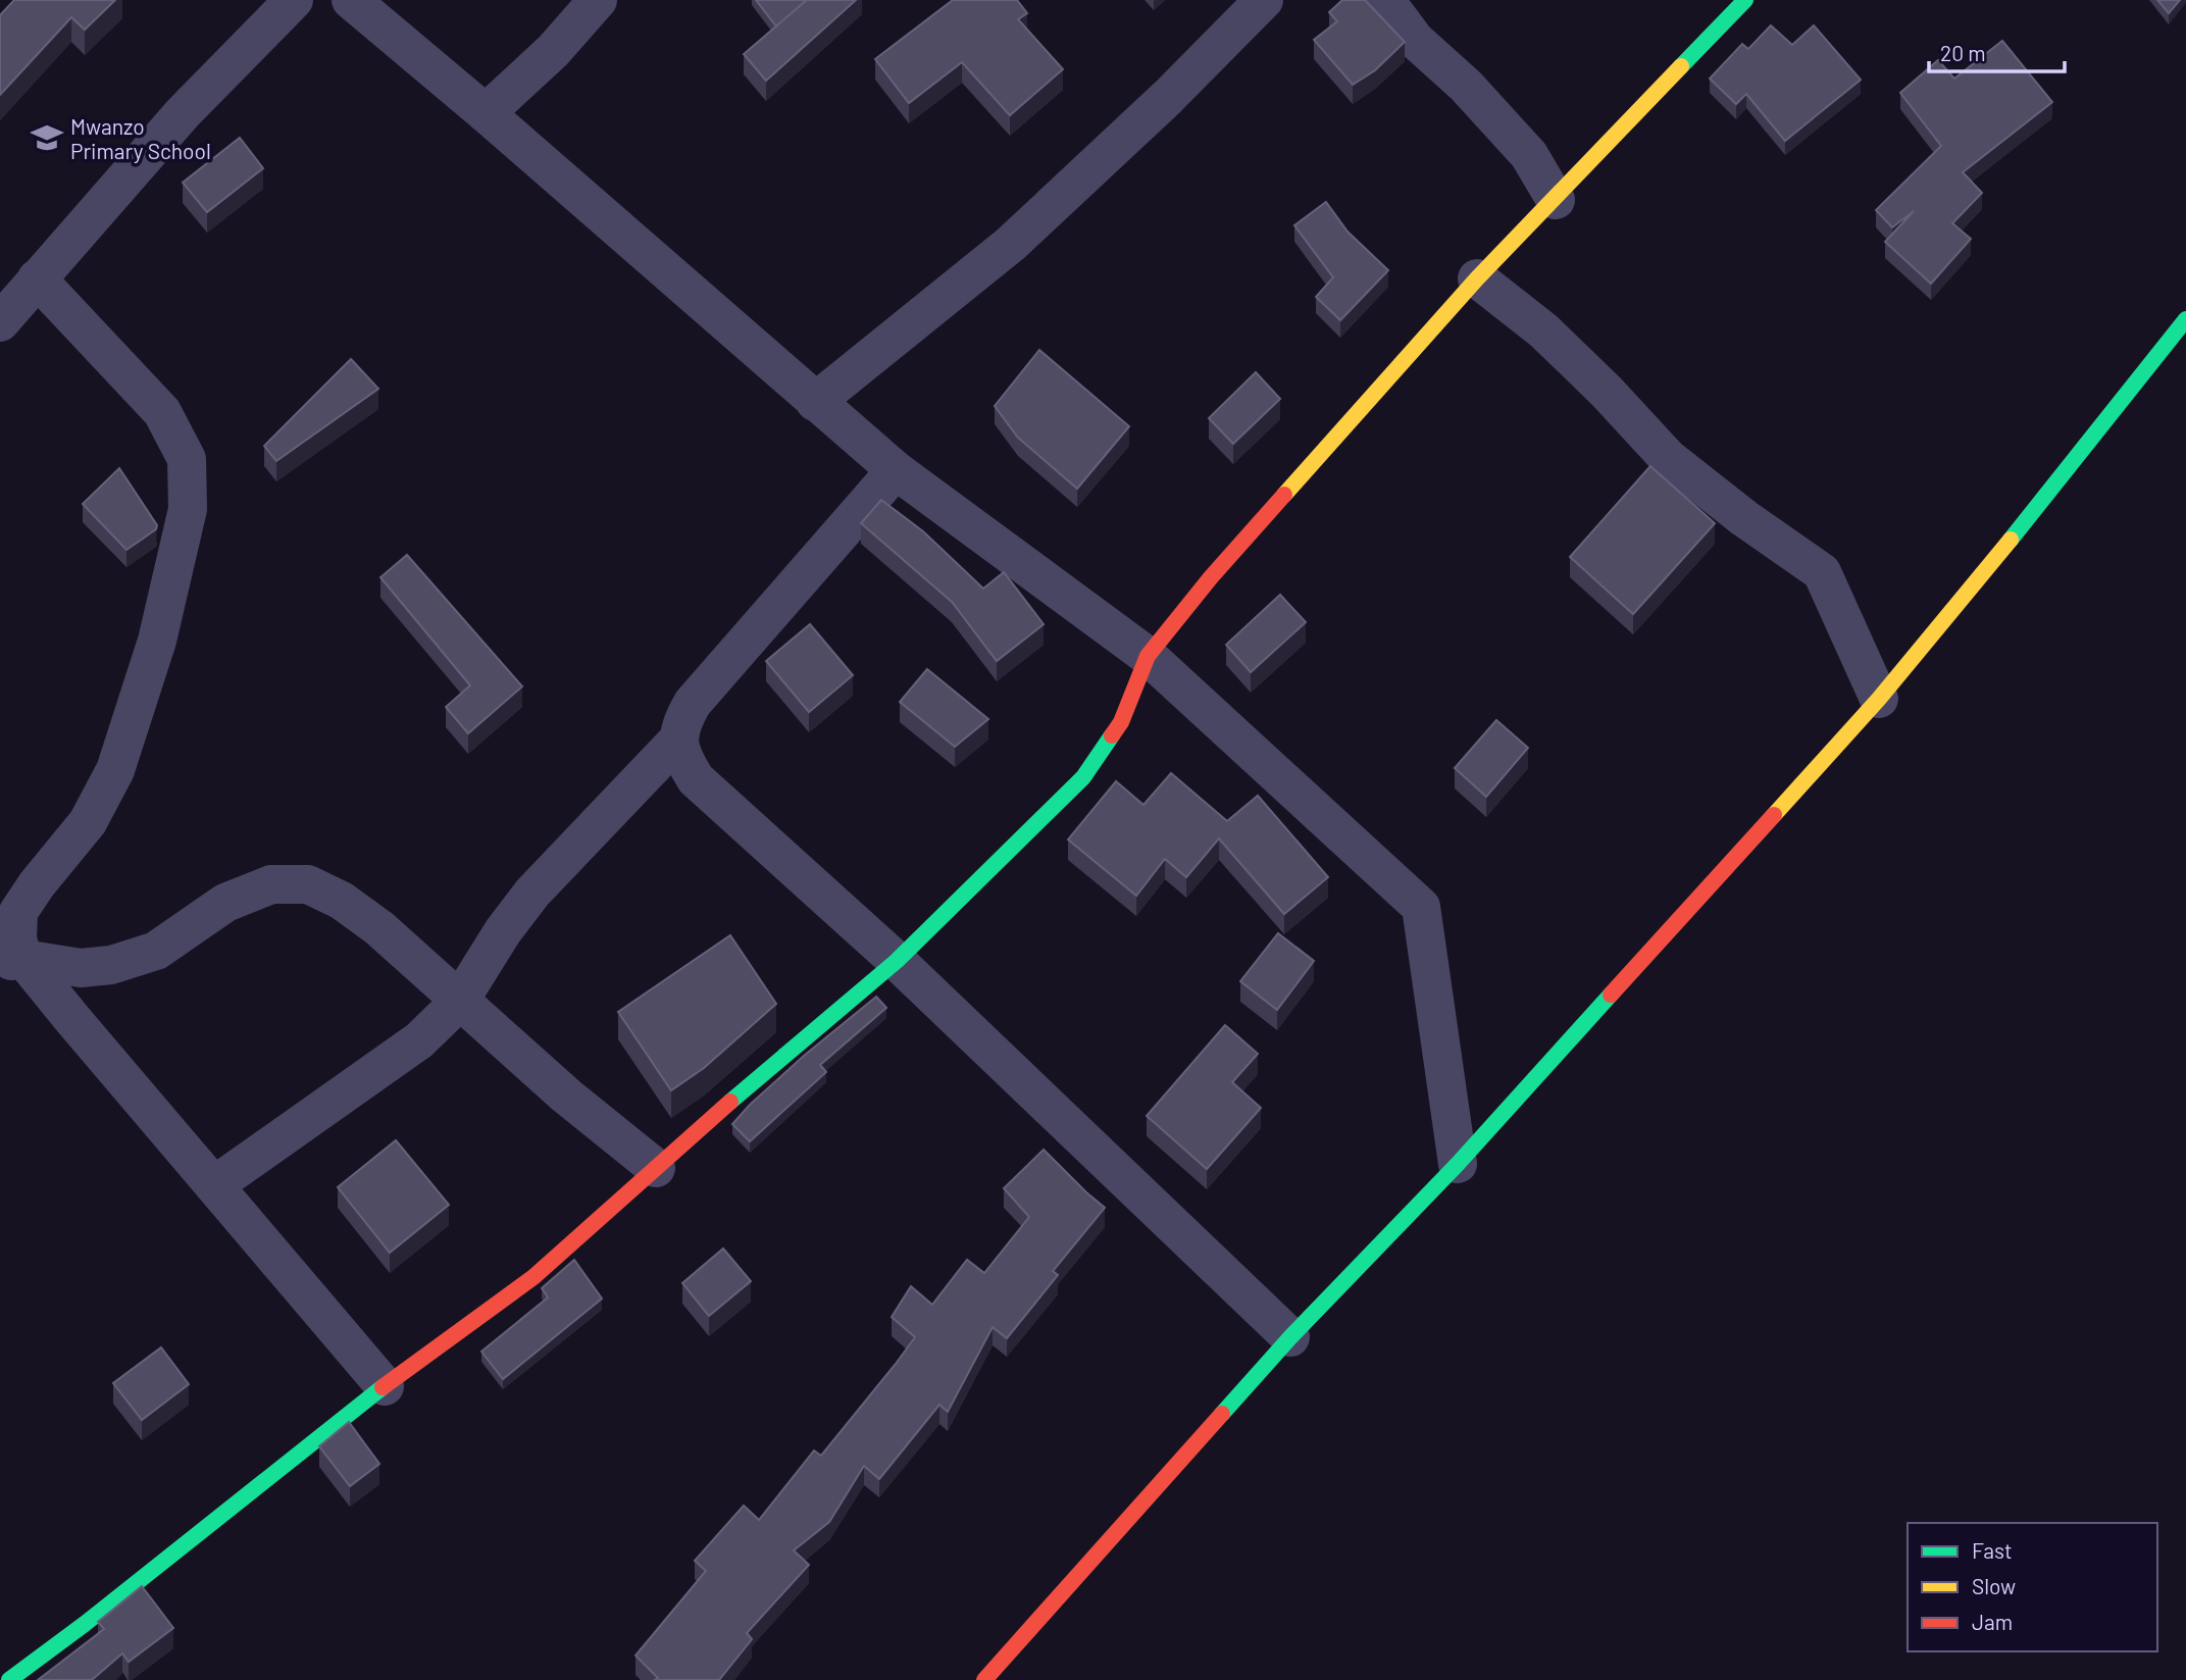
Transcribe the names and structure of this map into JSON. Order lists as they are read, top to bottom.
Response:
{
  "places": {
    "school or university": ["Mwanzo Primary School"]
  },
  "legend": ["Fast", "Slow", "Jam"],
  "scale_bar": "20 m"
}
